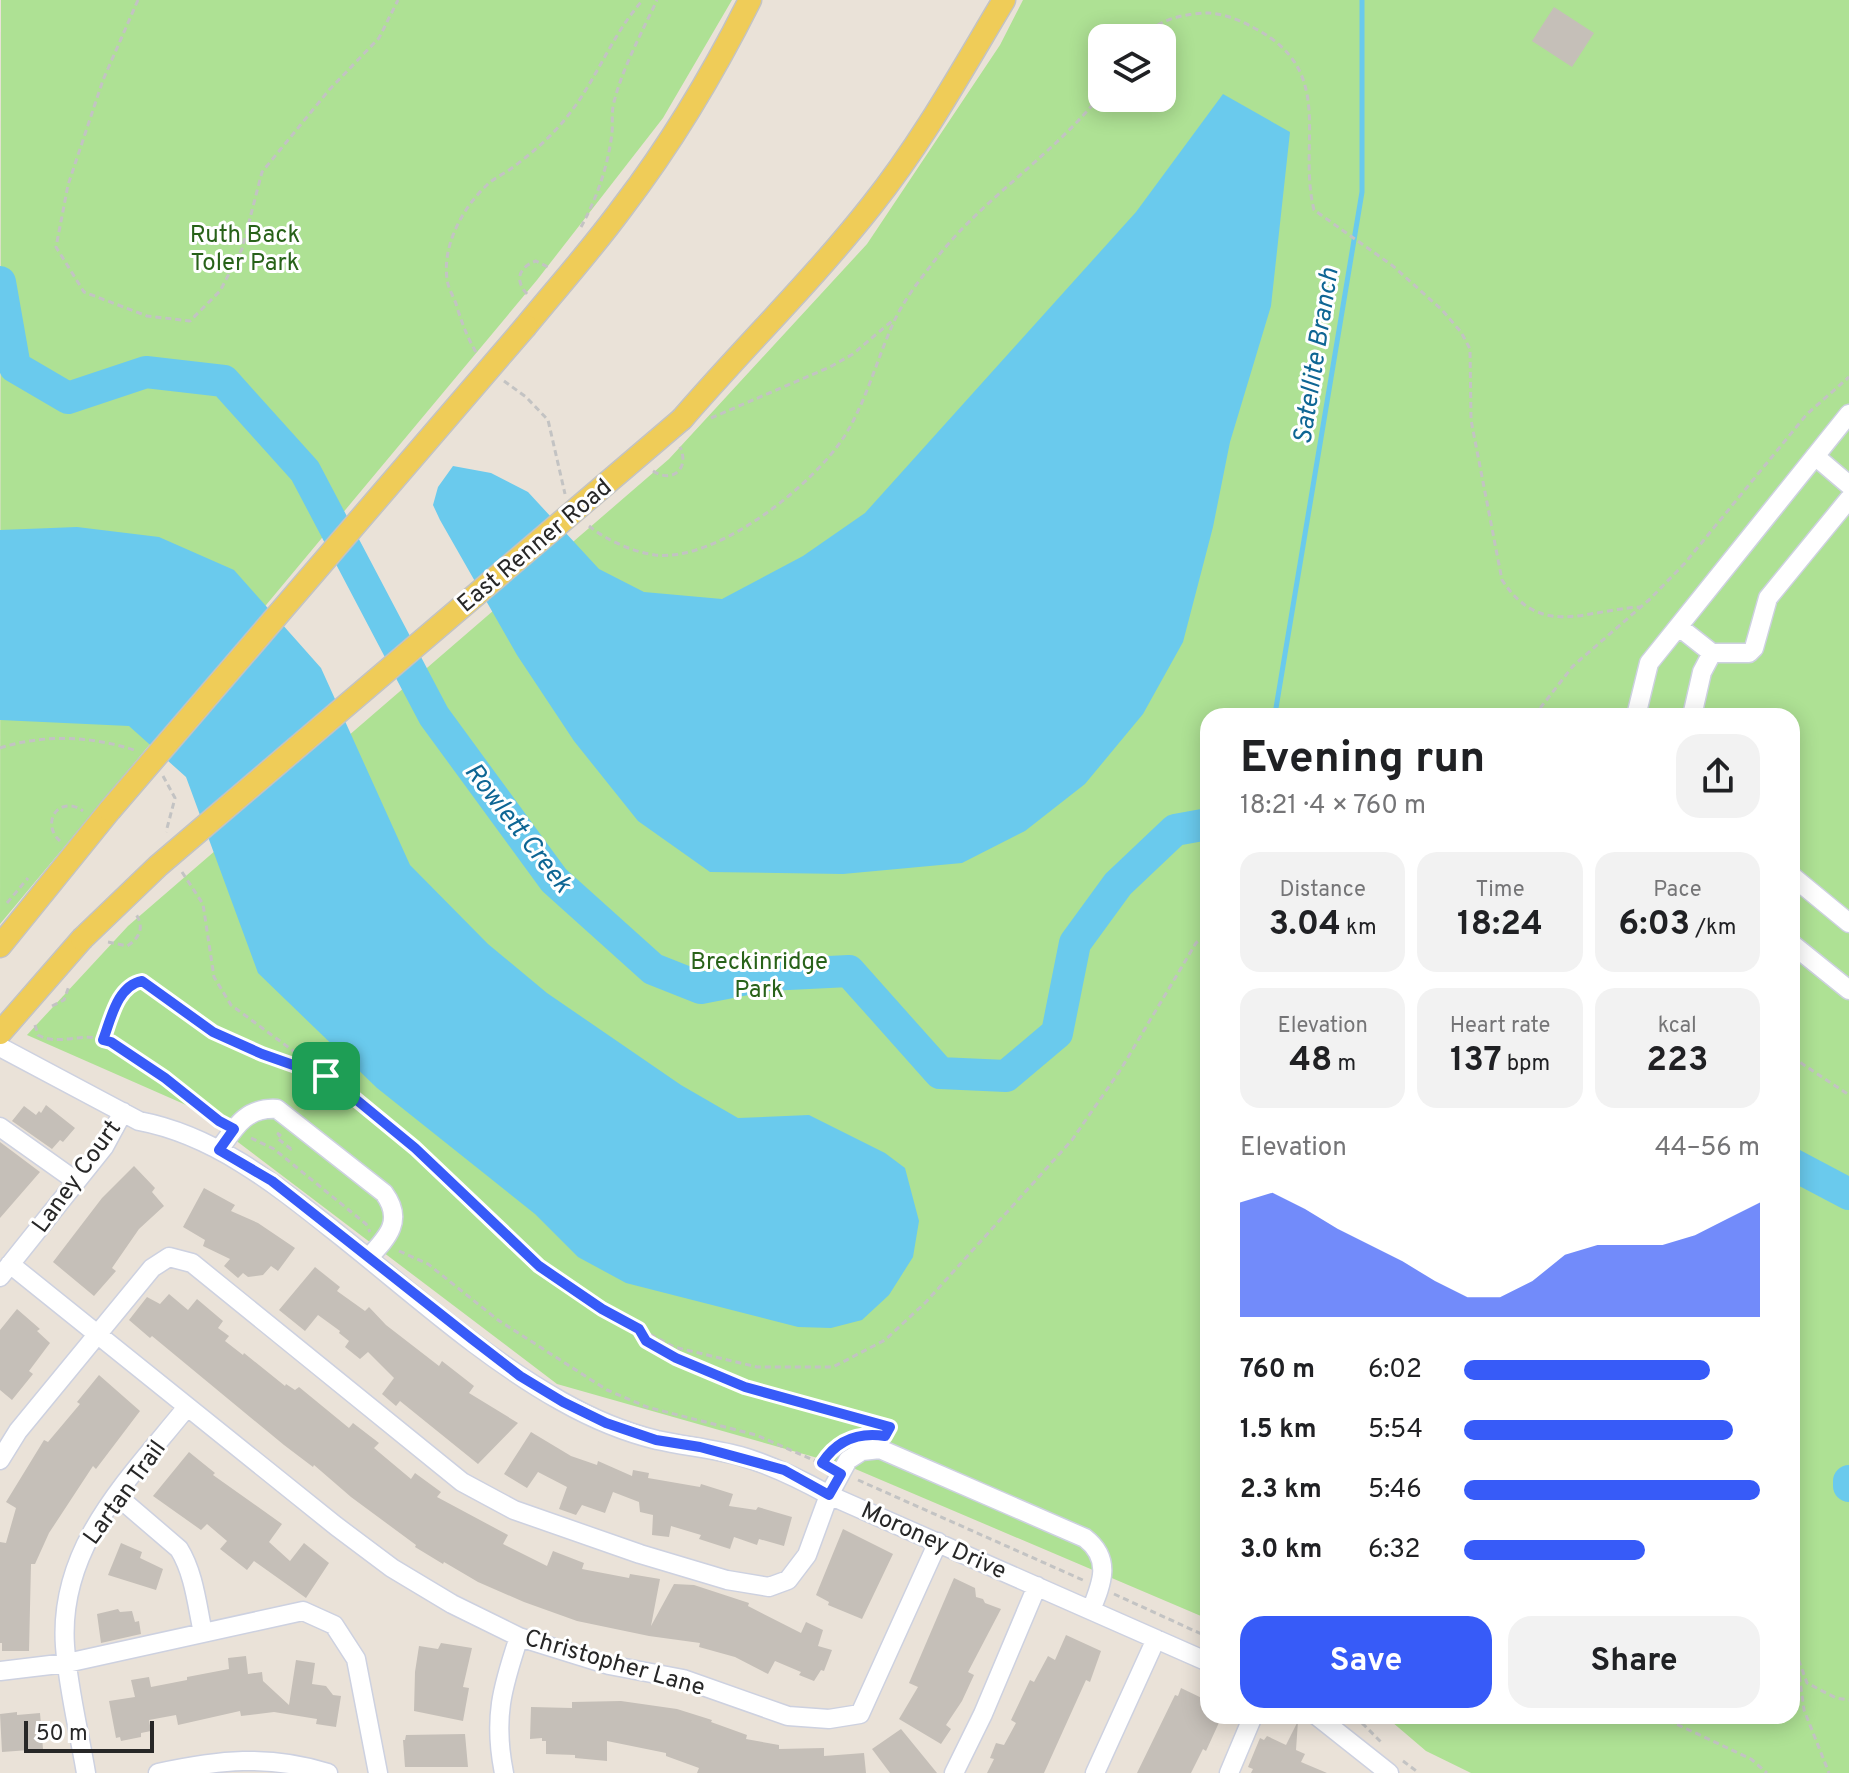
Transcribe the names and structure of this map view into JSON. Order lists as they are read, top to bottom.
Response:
{
  "streets": {
    "main road": ["East Renner Road"],
    "street": [
      "Laney Court",
      "Lartan Trail",
      "Moroney Drive",
      "Christopher Lane"
    ]
  },
  "crossings": [
    ["Laney Court", "Moroney Drive"],
    ["Laney Court", "Christopher Lane"],
    ["Lartan Trail", "Christopher Lane"],
    ["Moroney Drive", "Christopher Lane"]
  ],
  "water": ["Satellite Branch", "Rowlett Creek"],
  "parks": ["Ruth Back Toler Park", "Breckinridge Park"],
  "scale_bar": "50 m",
  "page": {
    "heading": ["Evening run", "18:21 · 4 × 760 m"],
    "stats": [
      ["Distance", "3.04 km"],
      ["Time", "18:24"],
      ["Pace", "6:03 /km"],
      ["Elevation", "48 m"],
      ["Heart rate", "137 bpm"],
      ["kcal", "223"]
    ],
    "chart": ["Elevation", "44–56 m"],
    "list": [
      {
        "name": "760 m",
        "note": "6:02"
      },
      {
        "name": "1.5 km",
        "note": "5:54"
      },
      {
        "name": "2.3 km",
        "note": "5:46"
      },
      {
        "name": "3.0 km",
        "note": "6:32"
      }
    ],
    "buttons": ["Save", "Share"],
    "scale": "50 m"
  }
}
